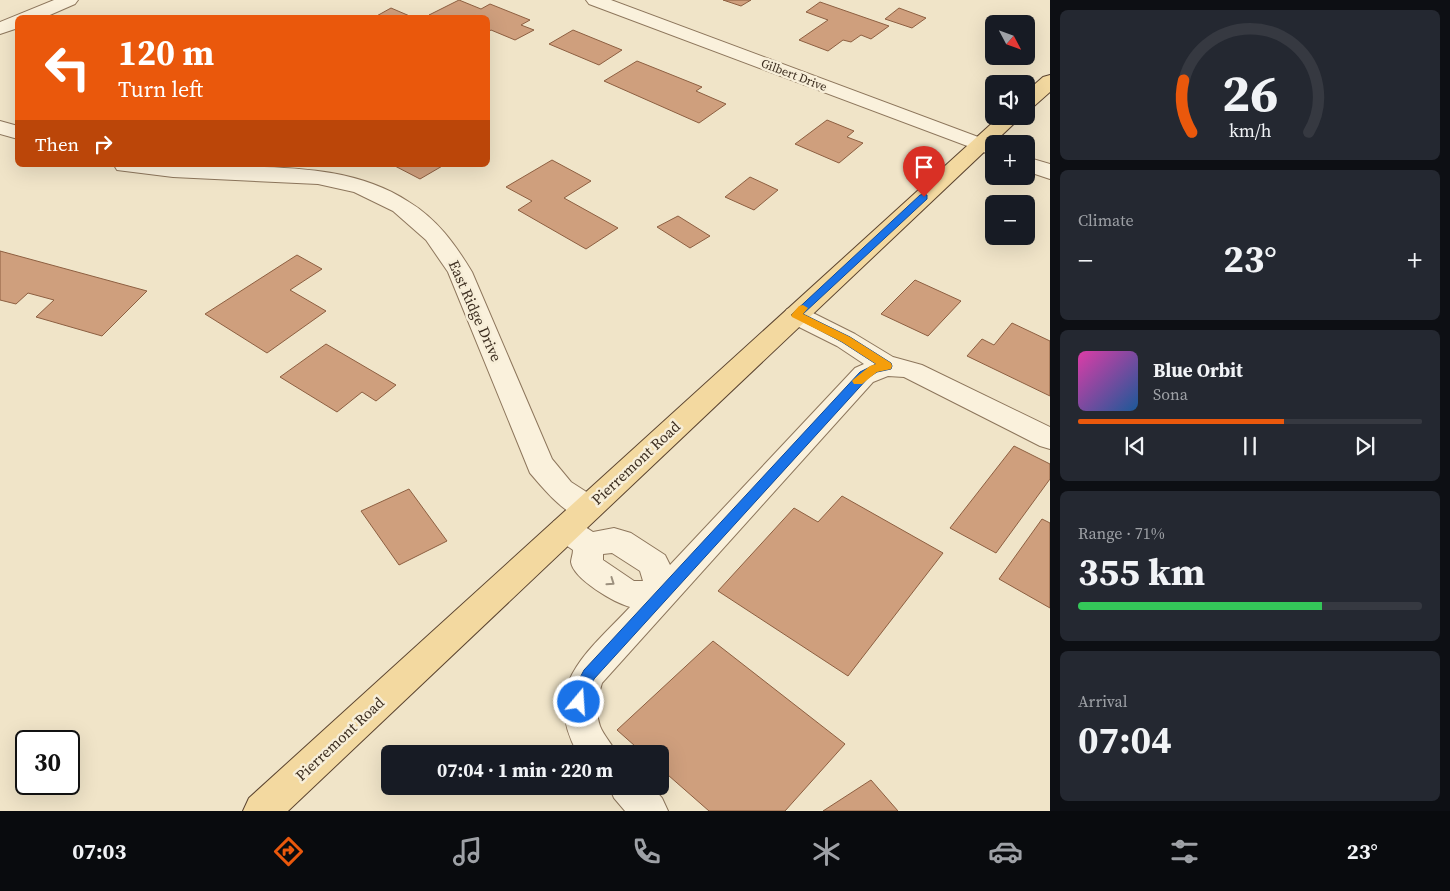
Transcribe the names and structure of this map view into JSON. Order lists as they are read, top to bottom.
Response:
{
  "streets": {
    "main road": ["Pierremont Road"],
    "street": ["Gilbert Drive", "East Ridge Drive"]
  },
  "crossings": [
    ["East Ridge Drive", "Pierremont Road"]
  ],
  "north": "bottom right",
  "page": {
    "map_buttons": ["+", "−"],
    "turn": ["120 m", "Turn left"],
    "then": "Then",
    "tile": [
      "Climate",
      ["Range · 71%", "355 km"],
      ["Arrival", "07:04"]
    ],
    "heat": ["−", "23°", "+"],
    "song": ["Blue Orbit", "Sona"],
    "limit": "30",
    "trip": "07:04 · 1 min · 220 m",
    "tabs": ["07:03", "23°"],
    "gauge": ["26", "km/h"]
  }
}
